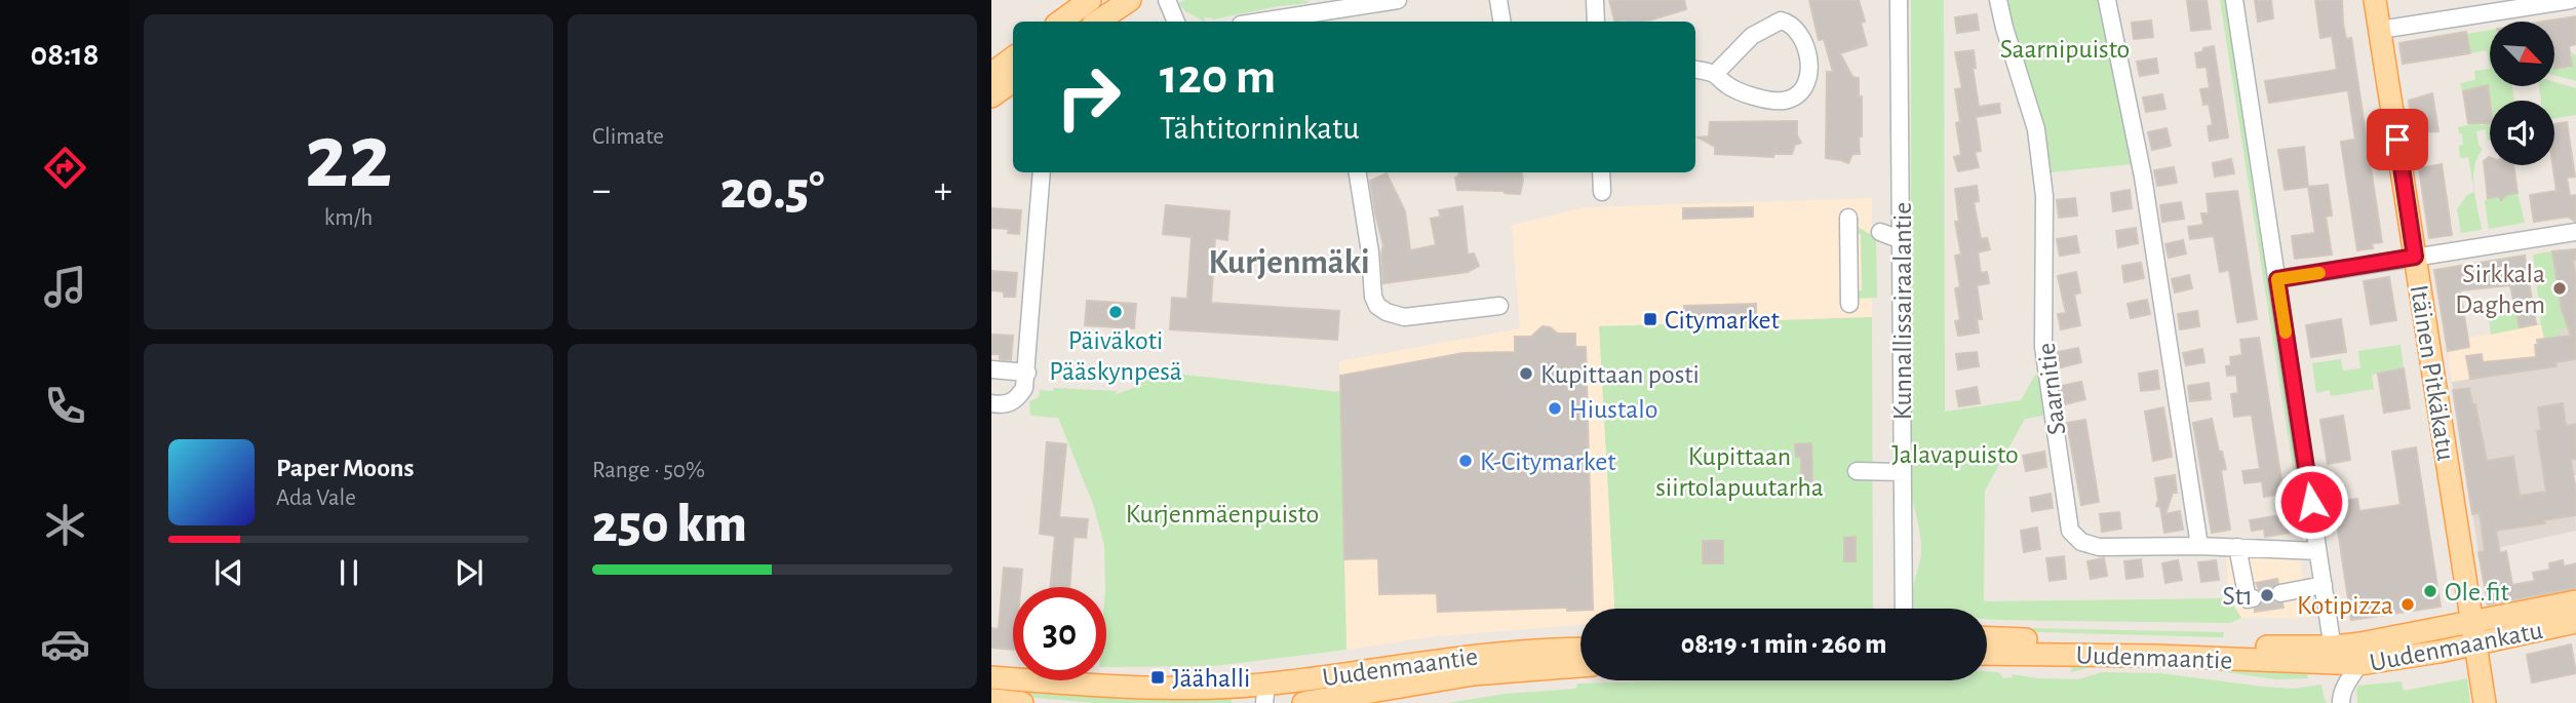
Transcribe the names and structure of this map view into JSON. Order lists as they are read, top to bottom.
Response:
{
  "streets": {
    "main road": ["Itäinen Pitkäkatu", "Uudenmaankatu", "Uudenmaantie"],
    "street": ["Kunnallissairaalantie", "Saarnitie"]
  },
  "crossings": [
    ["Itäinen Pitkäkatu", "Uudenmaankatu"],
    ["Uudenmaankatu", "Uudenmaantie"]
  ],
  "districts": ["Kurjenmäki"],
  "parks": [
    "Saarnipuisto",
    "Jalavapuisto",
    "Kupittaan siirtolapuutarha",
    "Kurjenmäenpuisto"
  ],
  "places": {
    "other": [
      "Sirkkala Daghem",
      "Päiväkoti Pääskynpesä",
      "Kupittaan posti",
      "Hiustalo",
      "K-Citymarket",
      "Ole.fit",
      "St1",
      "Kotipizza"
    ],
    "transit": ["Citymarket", "Jäähalli"]
  },
  "north": "bottom right",
  "page": {
    "tabs": "08:18",
    "tile": [
      ["22", "km/h"],
      "Climate",
      ["Range · 50%", "250 km"]
    ],
    "turn": ["120 m", "Tähtitorninkatu"],
    "heat": ["−", "20.5°", "+"],
    "song": ["Paper Moons", "Ada Vale"],
    "limit": "30",
    "trip": "08:19 · 1 min · 260 m"
  }
}
